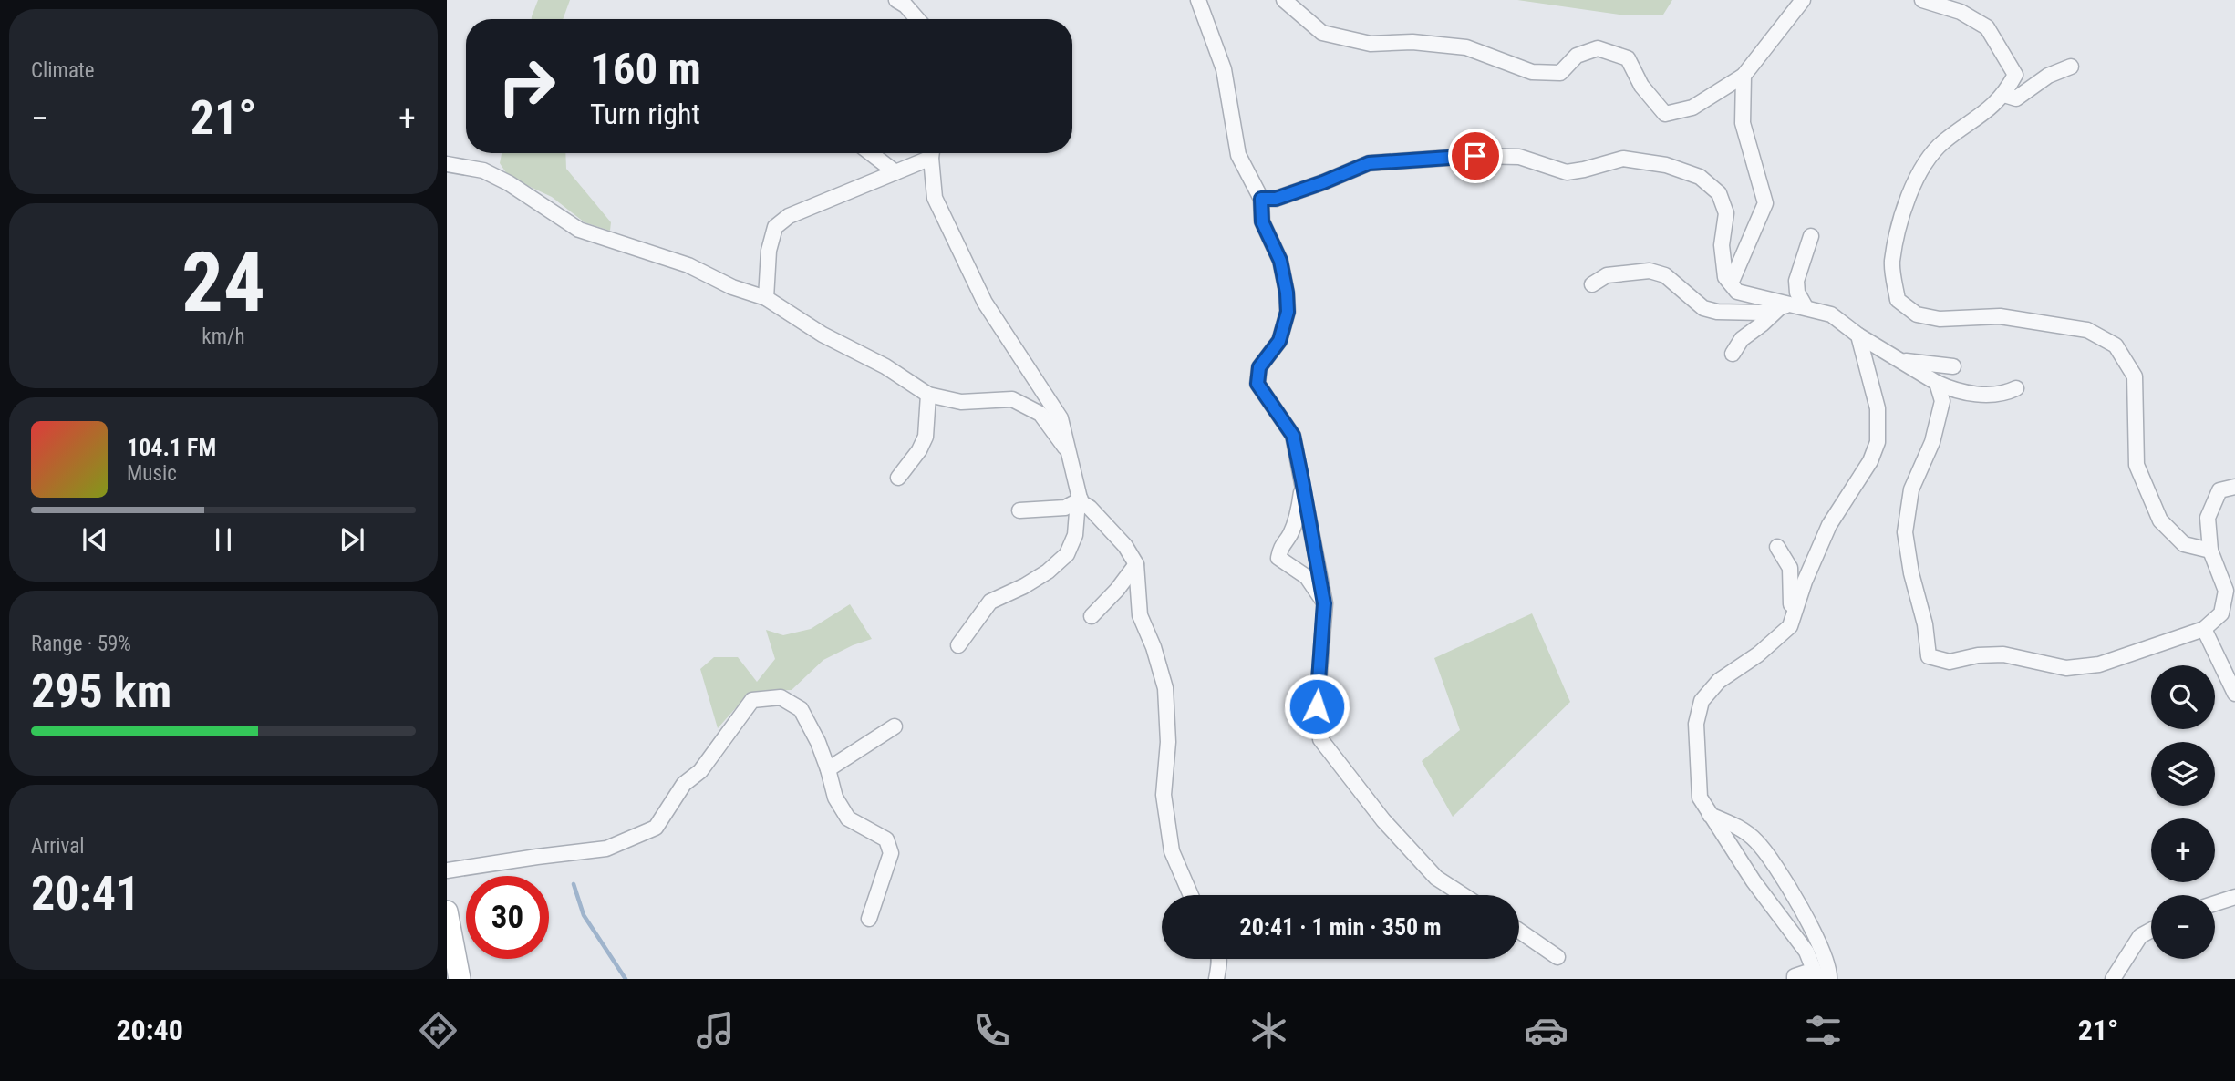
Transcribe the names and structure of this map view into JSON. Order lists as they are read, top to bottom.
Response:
{
  "page": {
    "tile": [
      "Climate",
      ["24", "km/h"],
      ["Range · 59%", "295 km"],
      ["Arrival", "20:41"]
    ],
    "turn": ["160 m", "Turn right"],
    "heat": ["−", "21°", "+"],
    "song": ["104.1 FM", "Music"],
    "map_buttons": ["+", "−"],
    "limit": "30",
    "trip": "20:41 · 1 min · 350 m",
    "tabs": ["20:40", "21°"]
  }
}
